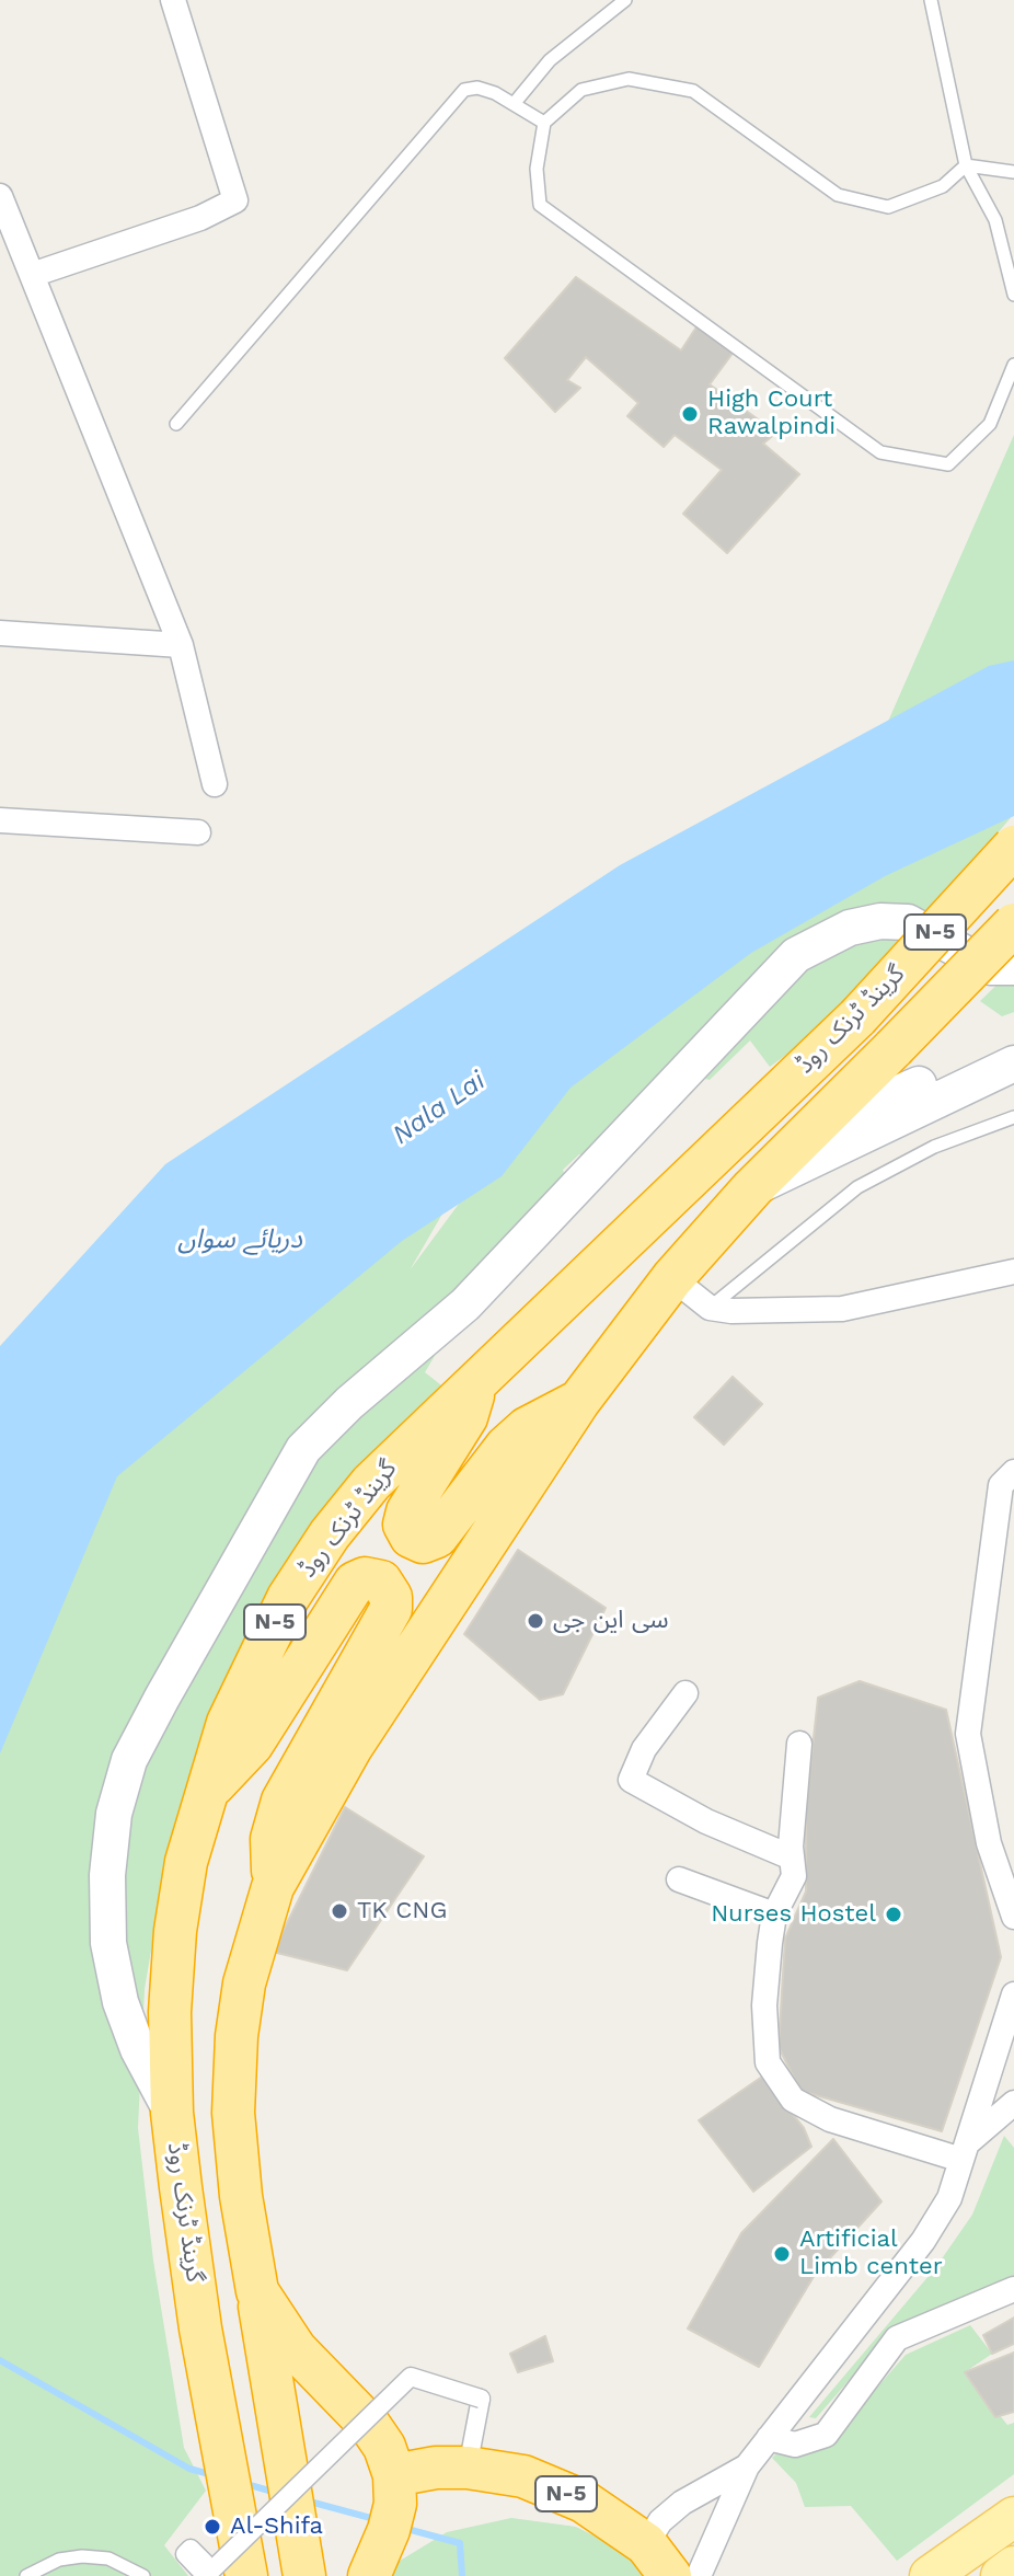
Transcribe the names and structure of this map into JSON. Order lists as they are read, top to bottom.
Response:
{
  "streets": {
    "highway": ["N-5", "گرینڈ ٹرنک روڈ"]
  },
  "crossings": [
    ["N-5", "گرینڈ ٹرنک روڈ"]
  ],
  "water": ["Nala Lai", "دریائے سواں"],
  "places": [
    "High Court Rawalpindi",
    "سی این جی",
    "TK CNG",
    "Nurses Hostel",
    "Artificial Limb center",
    "Al-Shifa"
  ]
}
